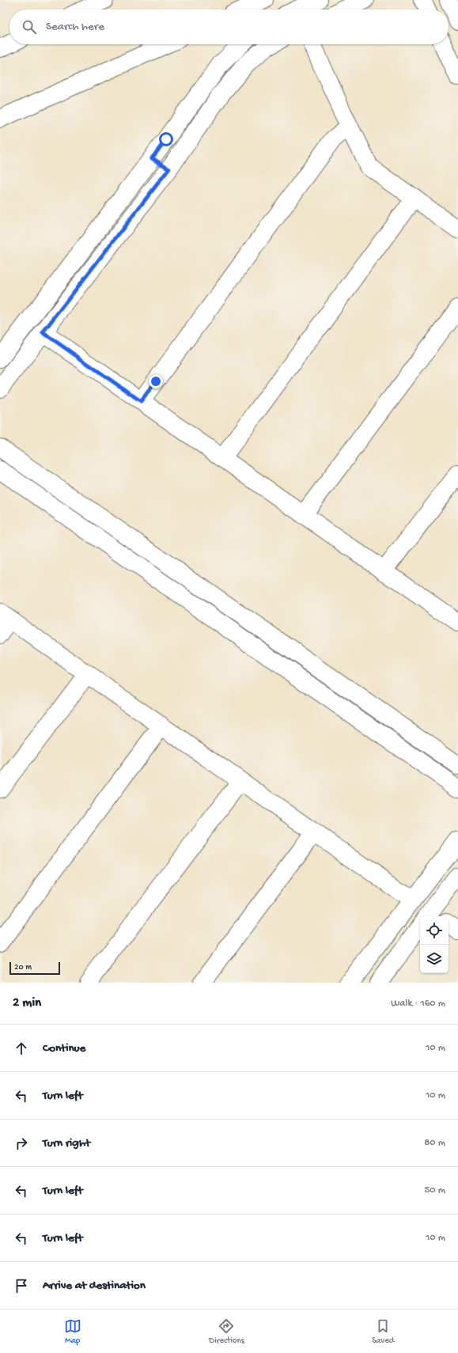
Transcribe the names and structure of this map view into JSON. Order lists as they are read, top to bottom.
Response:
{
  "scale_bar": "20 m",
  "page": {
    "search": "Search here",
    "scale": "20 m",
    "heading": ["2 min", "Walk · 160 m"],
    "list": [
      ["Continue", "10 m"],
      ["Turn left", "10 m"],
      ["Turn right", "80 m"],
      ["Turn left", "50 m"],
      ["Turn left", "10 m"],
      "Arrive at destination"
    ],
    "nav": ["Map", "Directions", "Saved"]
  }
}
